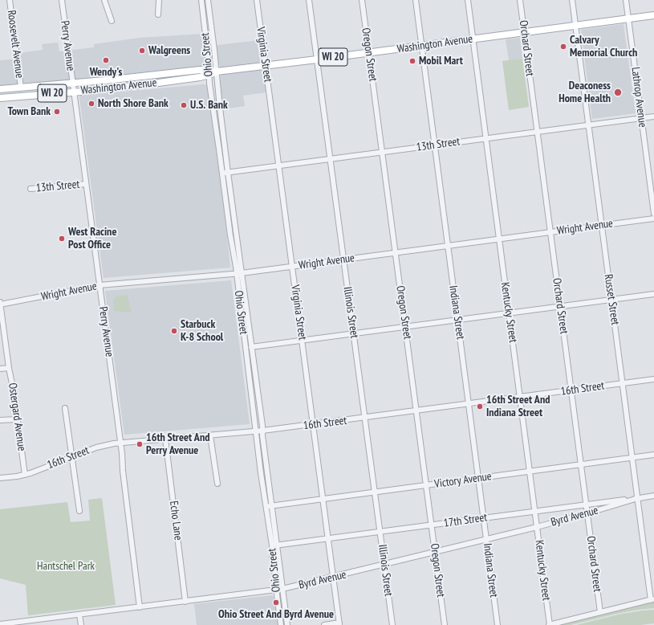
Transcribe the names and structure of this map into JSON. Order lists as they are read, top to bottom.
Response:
{
  "streets": {
    "main road": ["Washington Avenue", "WI 20"],
    "street": [
      "Roosevelt Avenue",
      "Perry Avenue",
      "Orchard Street",
      "Ohio Street",
      "Virginia Street",
      "Oregon Street",
      "Lathrop Avenue",
      "13th Street",
      "Wright Avenue",
      "Russet Street",
      "Illinois Street",
      "Indiana Street",
      "Kentucky Street",
      "16th Street",
      "Ostergard Avenue",
      "Victory Avenue",
      "Byrd Avenue",
      "Echo Lane",
      "17th Street"
    ]
  },
  "crossings": [
    ["Roosevelt Avenue", "Washington Avenue"],
    ["Washington Avenue", "Perry Avenue"],
    ["Washington Avenue", "Orchard Street"],
    ["Washington Avenue", "Ohio Street"],
    ["Washington Avenue", "Virginia Street"],
    ["Washington Avenue", "Oregon Street"],
    ["Washington Avenue", "Lathrop Avenue"],
    ["Washington Avenue", "Russet Street"],
    ["Washington Avenue", "Illinois Street"],
    ["Washington Avenue", "Indiana Street"],
    ["Washington Avenue", "Kentucky Street"],
    ["Perry Avenue", "13th Street"],
    ["Perry Avenue", "Wright Avenue"],
    ["Perry Avenue", "16th Street"],
    ["Perry Avenue", "Byrd Avenue"],
    ["Orchard Street", "13th Street"],
    ["Orchard Street", "Wright Avenue"],
    ["Orchard Street", "16th Street"],
    ["Orchard Street", "Victory Avenue"],
    ["Orchard Street", "Byrd Avenue"],
    ["Orchard Street", "17th Street"],
    ["Ohio Street", "13th Street"],
    ["Ohio Street", "Wright Avenue"],
    ["Ohio Street", "16th Street"],
    ["Ohio Street", "Victory Avenue"],
    ["Ohio Street", "Byrd Avenue"],
    ["Ohio Street", "17th Street"],
    ["Virginia Street", "13th Street"],
    ["Virginia Street", "Wright Avenue"],
    ["Virginia Street", "16th Street"],
    ["Virginia Street", "Victory Avenue"],
    ["Virginia Street", "Byrd Avenue"],
    ["Virginia Street", "17th Street"],
    ["Oregon Street", "13th Street"],
    ["Oregon Street", "Wright Avenue"],
    ["Oregon Street", "16th Street"],
    ["Oregon Street", "Victory Avenue"],
    ["Oregon Street", "Byrd Avenue"],
    ["Oregon Street", "17th Street"],
    ["Lathrop Avenue", "13th Street"],
    ["13th Street", "Russet Street"],
    ["13th Street", "Illinois Street"],
    ["13th Street", "Indiana Street"],
    ["13th Street", "Kentucky Street"],
    ["Wright Avenue", "Russet Street"],
    ["Wright Avenue", "Illinois Street"],
    ["Wright Avenue", "Indiana Street"],
    ["Wright Avenue", "Kentucky Street"],
    ["Wright Avenue", "Ostergard Avenue"],
    ["Russet Street", "16th Street"],
    ["Russet Street", "Victory Avenue"],
    ["Russet Street", "Byrd Avenue"],
    ["Russet Street", "17th Street"],
    ["Illinois Street", "16th Street"],
    ["Illinois Street", "Victory Avenue"],
    ["Illinois Street", "Byrd Avenue"],
    ["Illinois Street", "17th Street"],
    ["Indiana Street", "16th Street"],
    ["Indiana Street", "Victory Avenue"],
    ["Indiana Street", "Byrd Avenue"],
    ["Indiana Street", "17th Street"],
    ["Kentucky Street", "16th Street"],
    ["Kentucky Street", "Victory Avenue"],
    ["Kentucky Street", "Byrd Avenue"],
    ["Kentucky Street", "17th Street"],
    ["16th Street", "Ostergard Avenue"],
    ["16th Street", "Echo Lane"],
    ["Byrd Avenue", "Echo Lane"],
    ["Byrd Avenue", "17th Street"]
  ],
  "parks": ["Hantschel Park"],
  "places": [
    "Calvary Memorial Church",
    "Walgreens",
    "Wendy's",
    "Mobil Mart",
    "Deaconess Home Health",
    "North Shore Bank",
    "U.S. Bank",
    "Town Bank",
    "West Racine Post Office",
    "Starbuck K-8 School",
    "16th Street And Indiana Street",
    "16th Street And Perry Avenue",
    "Ohio Street And Byrd Avenue"
  ]
}
